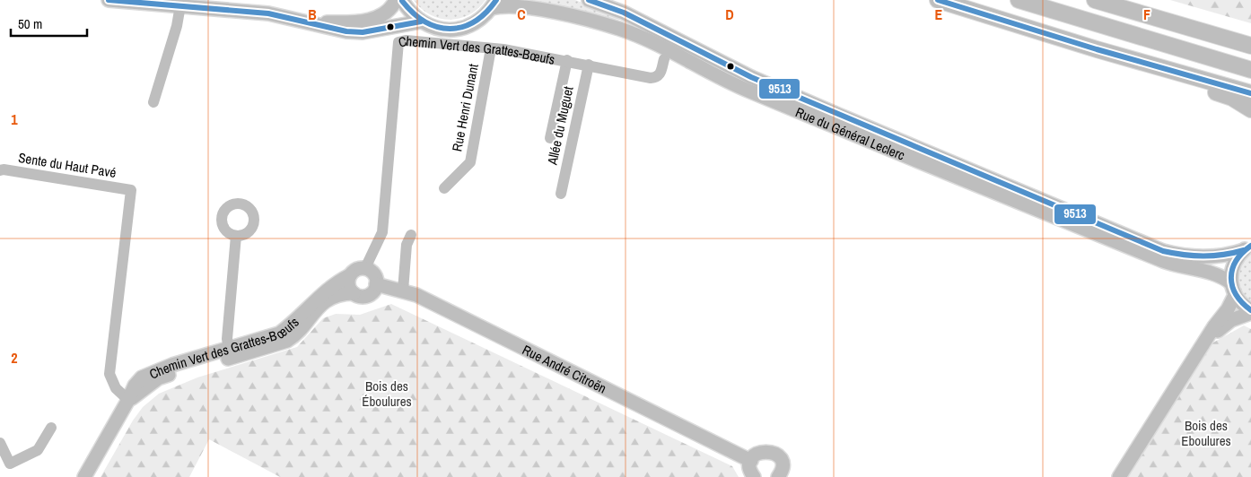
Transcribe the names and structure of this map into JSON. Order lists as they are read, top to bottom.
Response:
{
  "streets": {
    "main road": ["Chemin Vert des Grattes-Bœufs", "Rue du Général Leclerc", "Rue André Citroën"],
    "street": ["Rue Henri Dunant", "Allée du Muguet", "Sente du Haut Pavé"]
  },
  "crossings": [
    ["Chemin Vert des Grattes-Bœufs", "Rue Henri Dunant"],
    ["Chemin Vert des Grattes-Bœufs", "Allée du Muguet"],
    ["Chemin Vert des Grattes-Bœufs", "Sente du Haut Pavé"],
    ["Chemin Vert des Grattes-Bœufs", "Rue André Citroën"]
  ],
  "parks": ["Bois des Éboulures", "Bois des Eboulures"],
  "lines": ["transit line 9513"],
  "scale_bar": "50 m",
  "grid": {
    "columns": [
      "B",
      "C",
      "D",
      "E",
      "F"
    ],
    "rows": ["1", "2"]
  }
}
